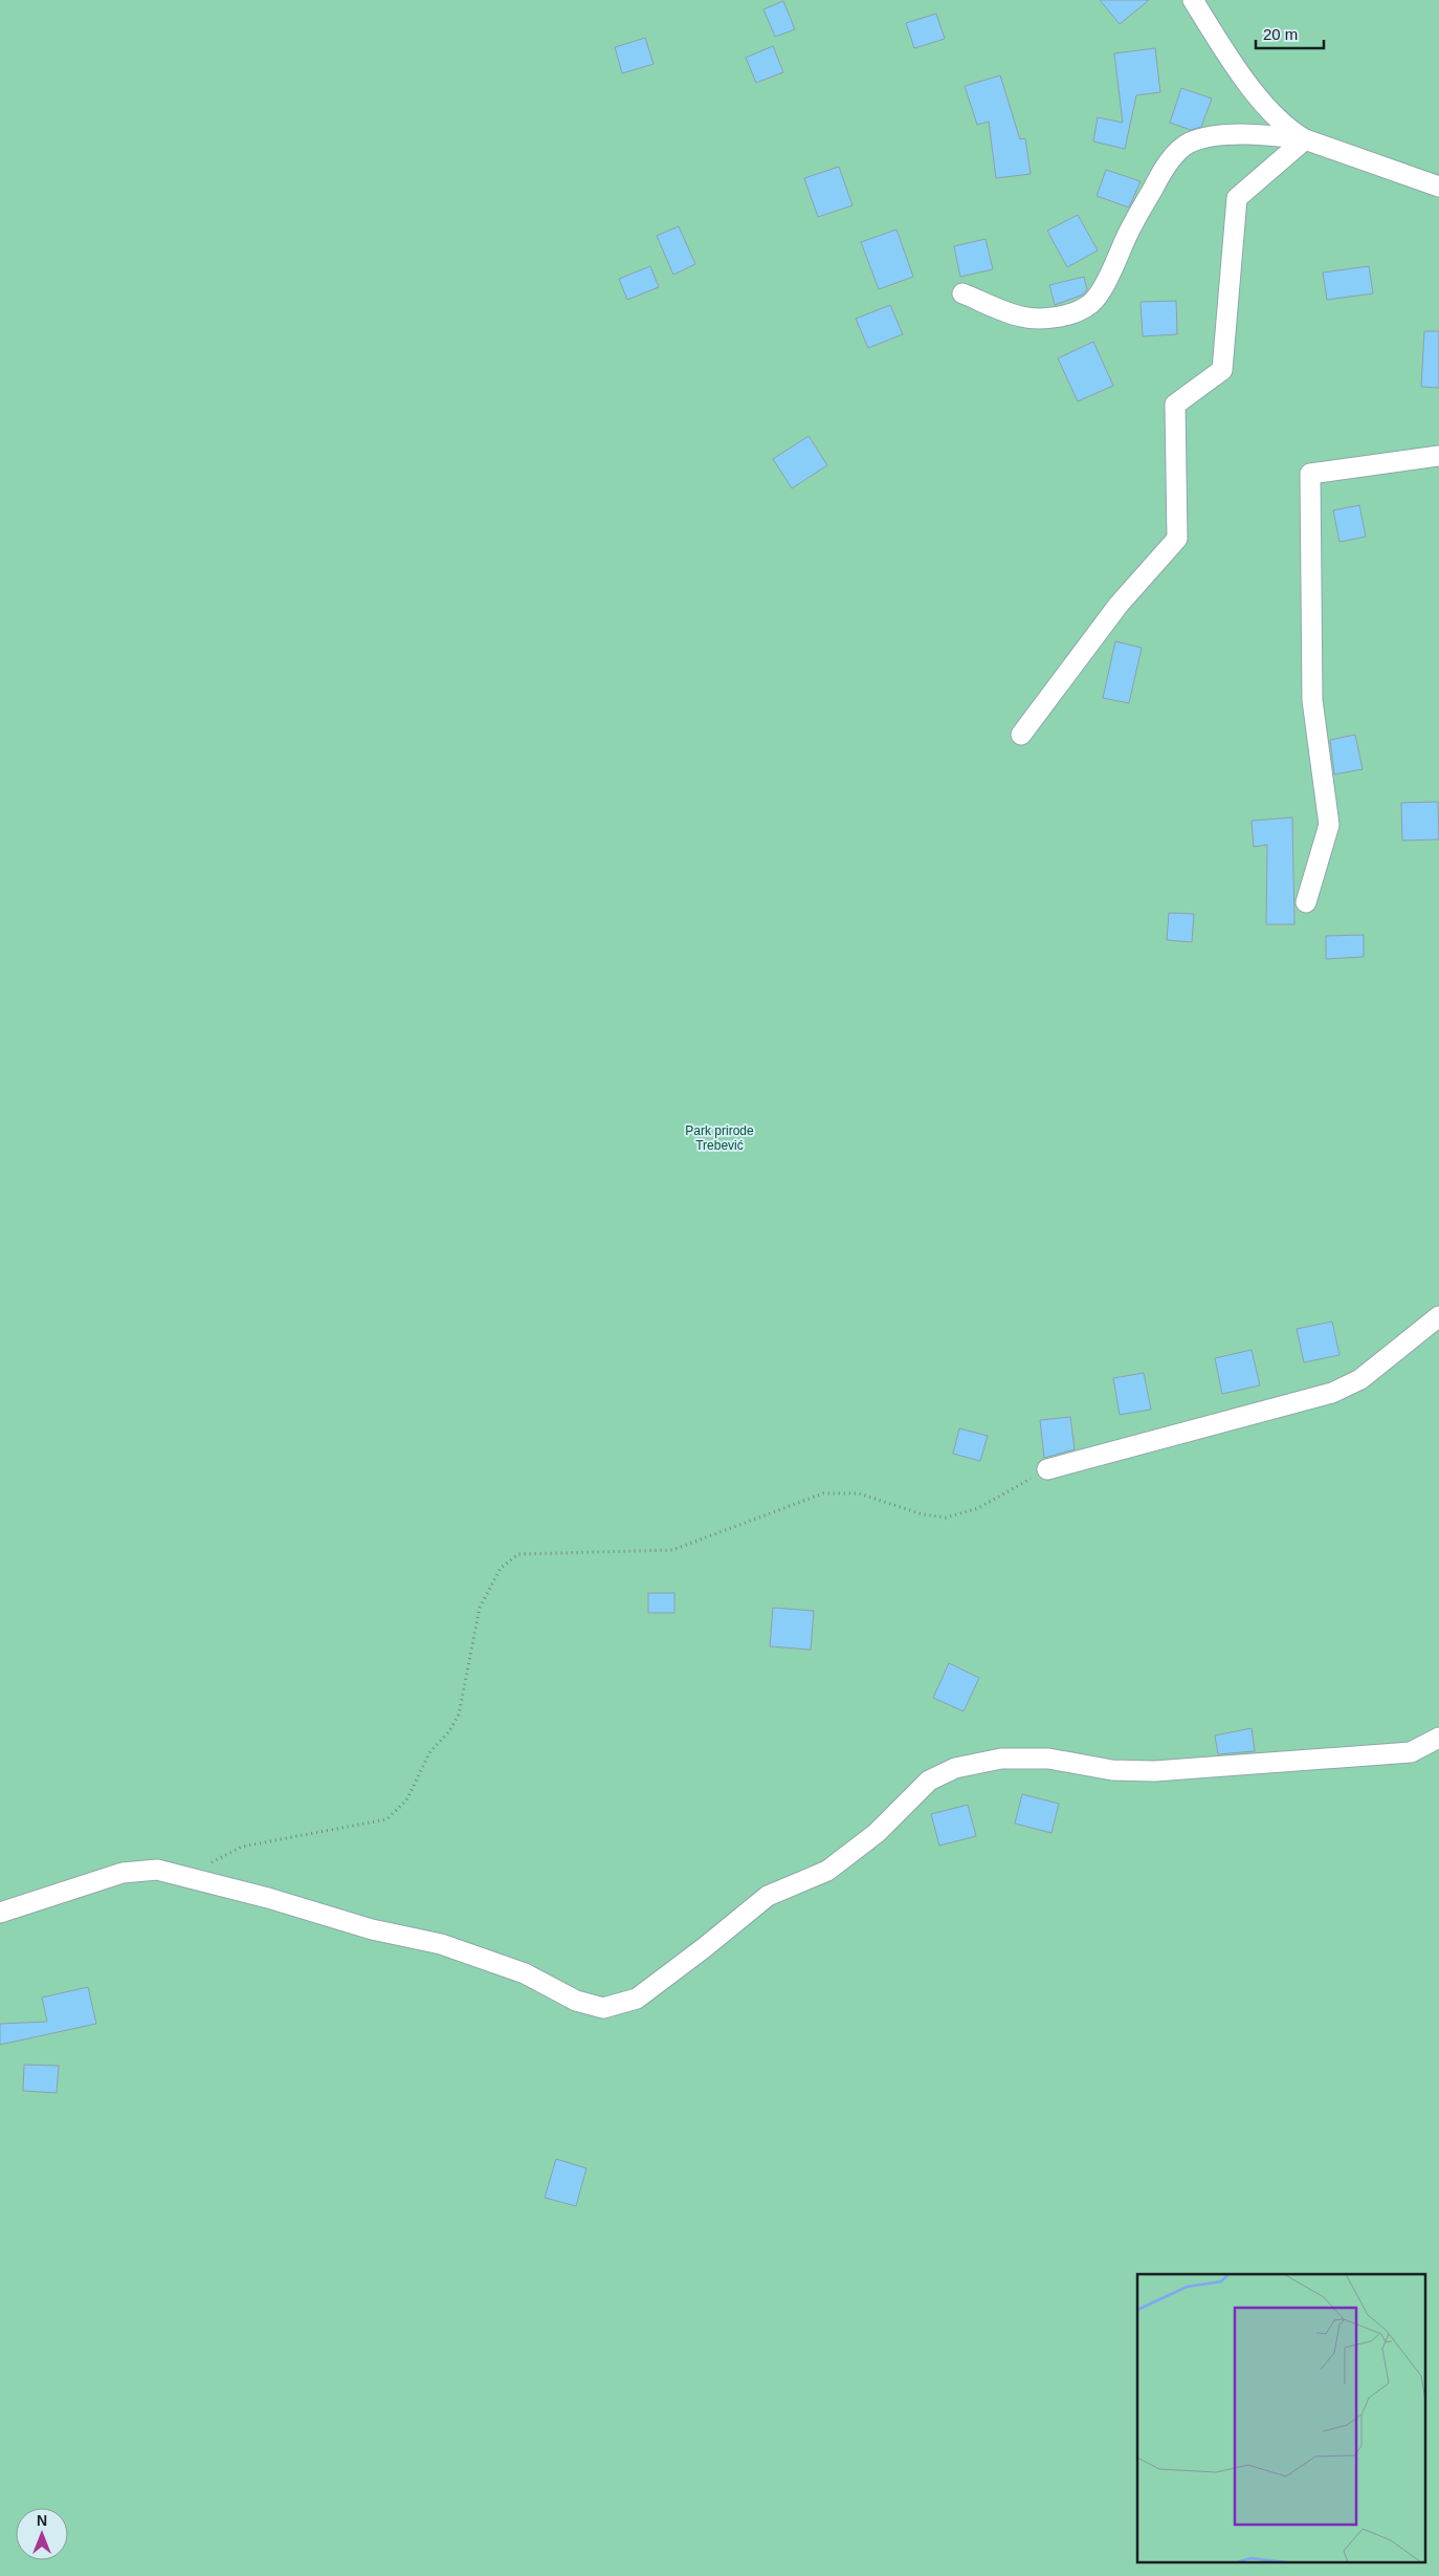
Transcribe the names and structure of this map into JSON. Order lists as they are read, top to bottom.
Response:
{
  "parks": ["Park prirode Trebević"],
  "scale_bar": "20 m",
  "north": "top"
}
